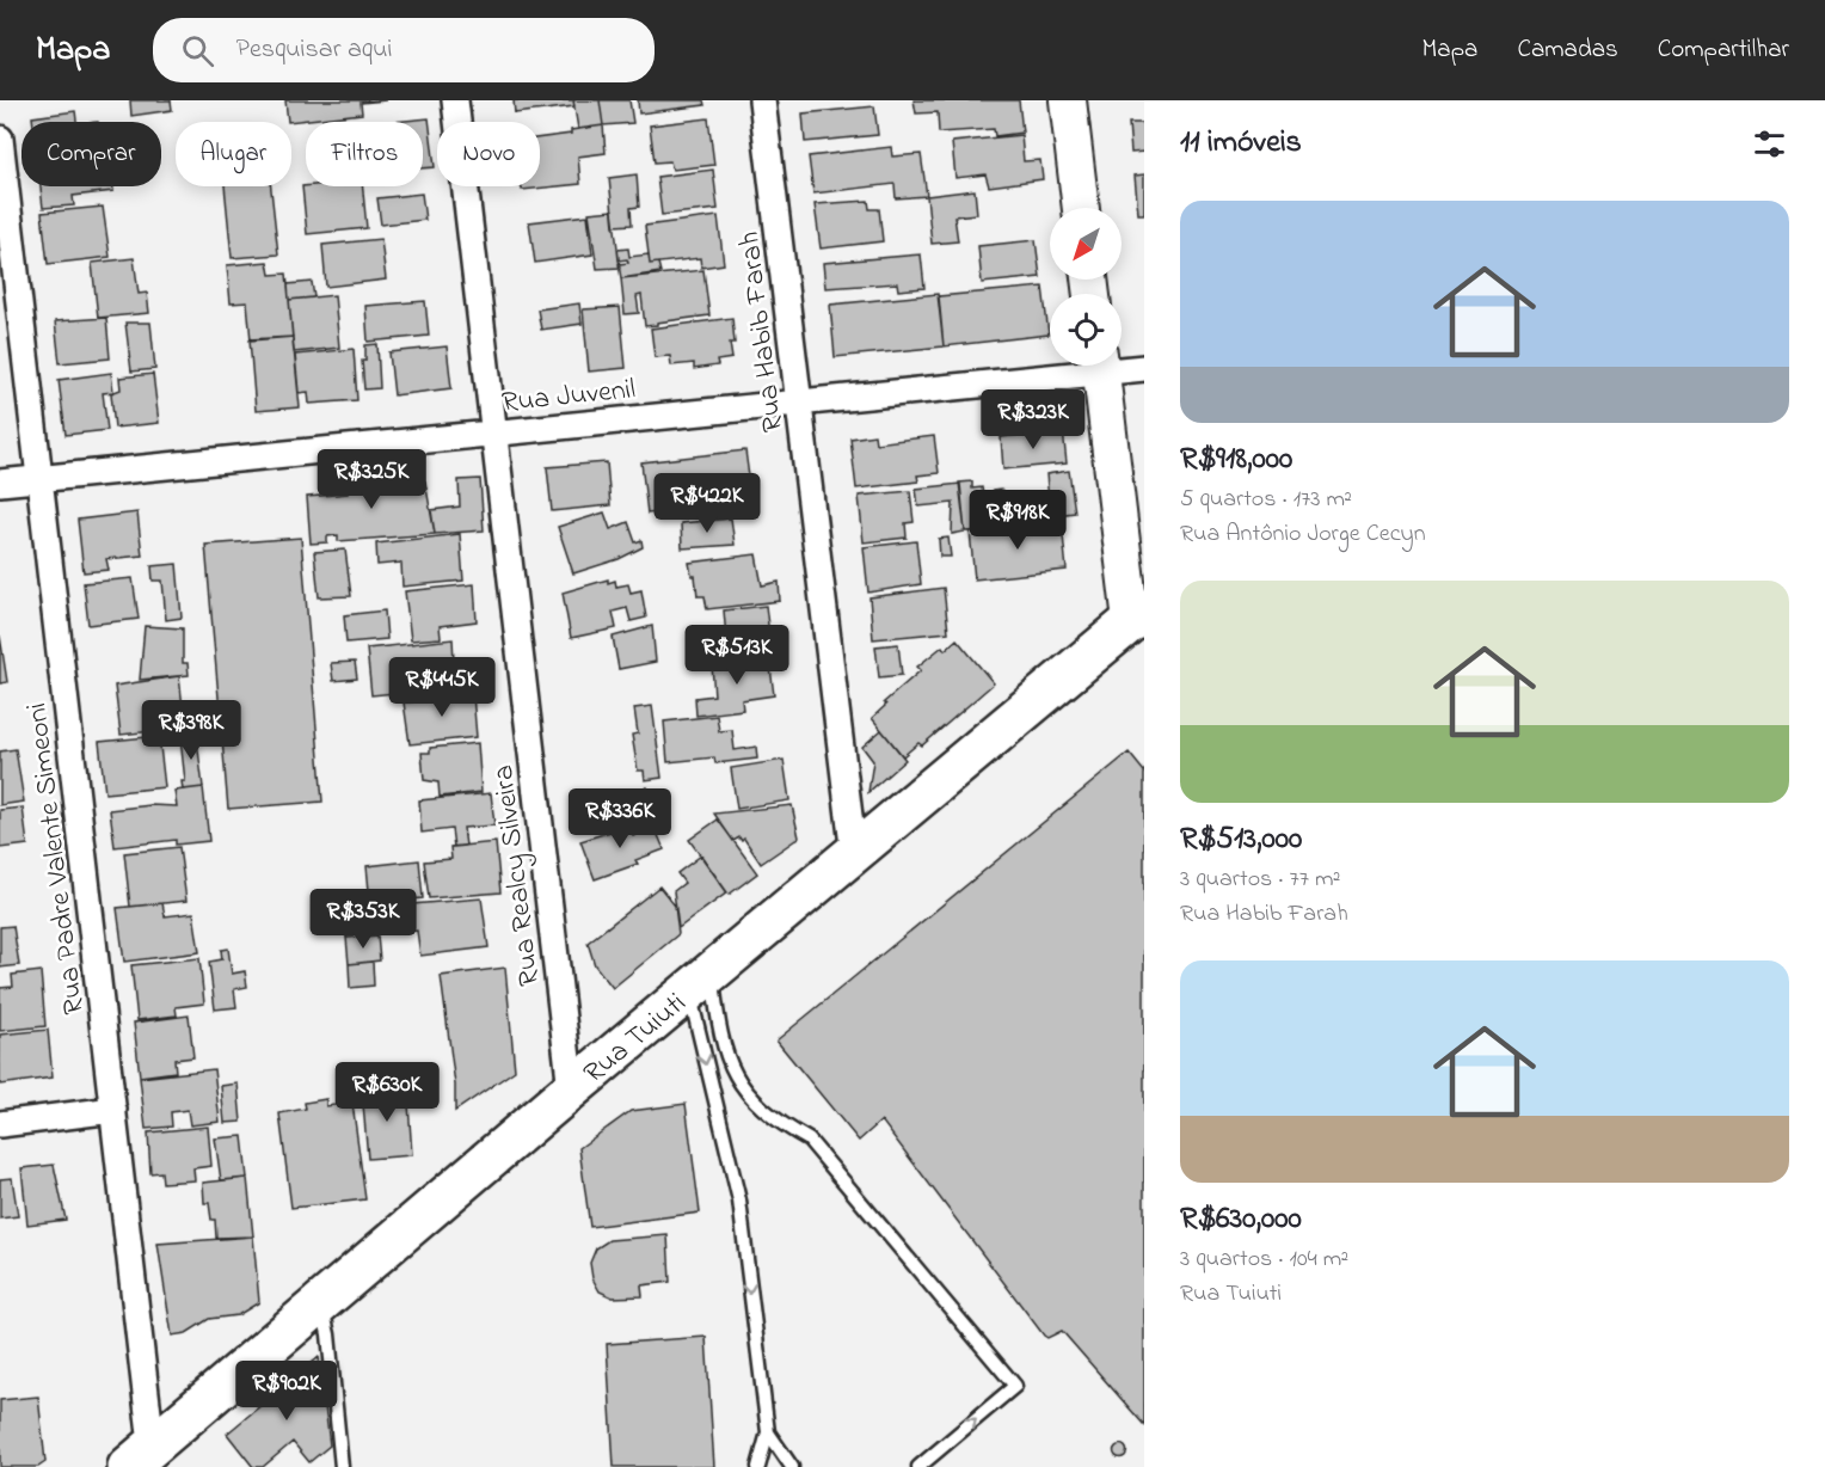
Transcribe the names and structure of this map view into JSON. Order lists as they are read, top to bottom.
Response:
{
  "streets": {
    "main road": ["Rua Tuiuti"],
    "street": [
      "Rua Habib Farah",
      "Rua Juvenil",
      "Rua Padre Valente Simeoni",
      "Rua Realcy Silveira"
    ]
  },
  "crossings": [
    ["Rua Habib Farah", "Rua Juvenil"],
    ["Rua Habib Farah", "Rua Tuiuti"],
    ["Rua Juvenil", "Rua Padre Valente Simeoni"],
    ["Rua Juvenil", "Rua Realcy Silveira"],
    ["Rua Padre Valente Simeoni", "Rua Tuiuti"],
    ["Rua Realcy Silveira", "Rua Tuiuti"]
  ],
  "north": "bottom left",
  "page": {
    "header": "Mapa",
    "search": "Pesquisar aqui",
    "nav": ["Mapa", "Camadas", "Compartilhar"],
    "heading": "11 imóveis",
    "chip": [
      "Comprar",
      "Alugar",
      "Filtros",
      "Novo"
    ],
    "list": [
      {
        "name": "R$918,000",
        "note": "5 quartos · 173 m² · Rua Antônio Jorge Cecyn"
      },
      {
        "name": "R$513,000",
        "note": "3 quartos · 77 m² · Rua Habib Farah"
      },
      {
        "name": "R$630,000",
        "note": "3 quartos · 104 m² · Rua Tuiuti"
      }
    ],
    "price": [
      "R$323K",
      "R$325K",
      "R$422K",
      "R$918K",
      "R$513K",
      "R$445K",
      "R$398K",
      "R$336K",
      "R$353K",
      "R$630K",
      "R$902K"
    ]
  }
}
